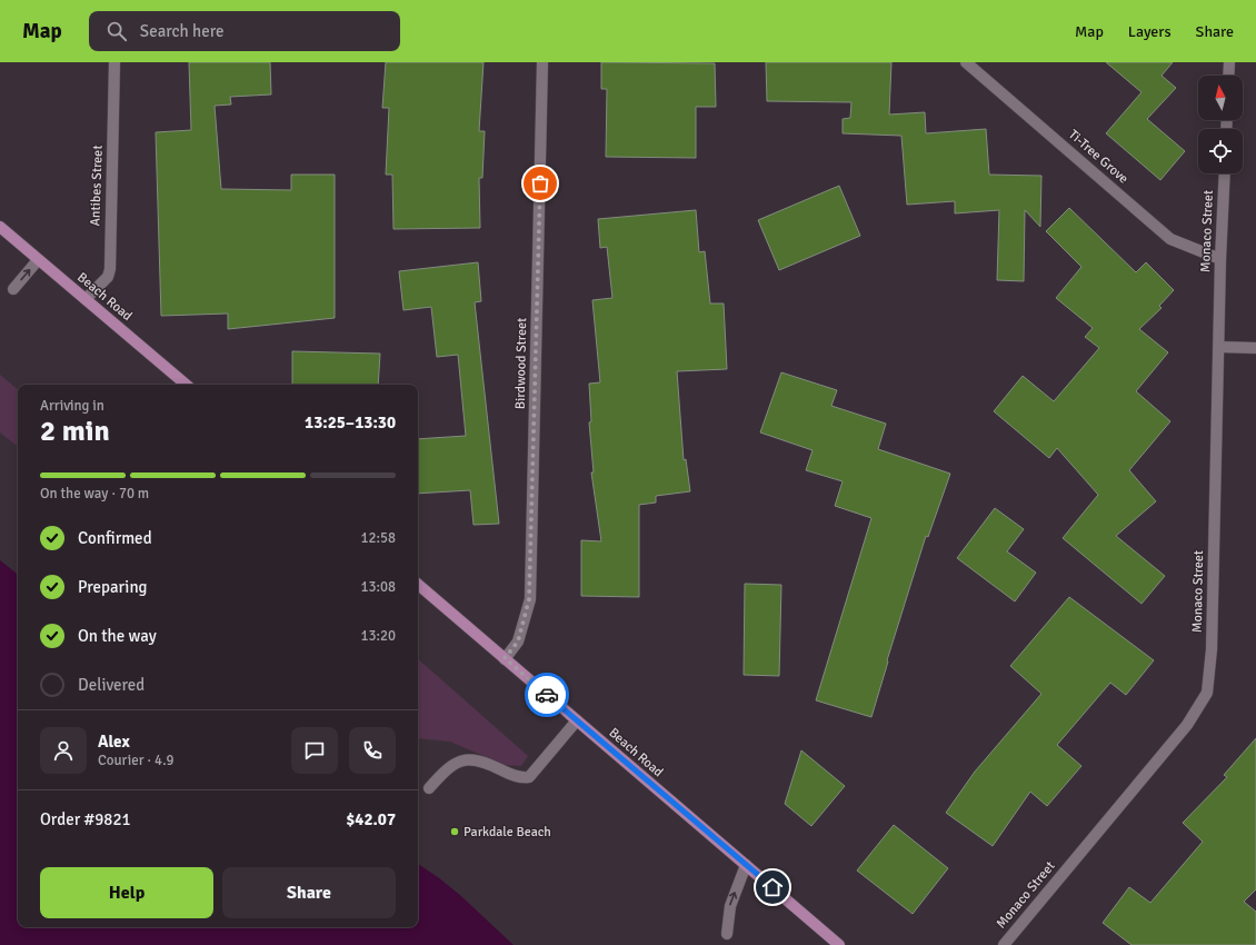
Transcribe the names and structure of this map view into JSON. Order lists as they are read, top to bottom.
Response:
{
  "streets": {
    "main road": ["Beach Road"],
    "street": [
      "Ti-Tree Grove",
      "Antibes Street",
      "Monaco Street",
      "Birdwood Street"
    ]
  },
  "crossings": [
    ["Ti-Tree Grove", "Monaco Street"],
    ["Antibes Street", "Beach Road"],
    ["Beach Road", "Birdwood Street"]
  ],
  "places": ["Parkdale Beach"],
  "north": "top",
  "page": {
    "header": "Map",
    "search": "Search here",
    "nav": ["Map", "Layers", "Share"],
    "heading": ["2 min", "Arriving in", "13:25–13:30"],
    "panel": [
      "Alex",
      "Courier · 4.9",
      "Order #9821",
      "$42.07"
    ],
    "bar": "On the way · 70 m",
    "list": [
      ["Confirmed", "12:58"],
      ["Preparing", "13:08"],
      ["On the way", "13:20"],
      "Delivered"
    ],
    "buttons": ["Help", "Share"]
  }
}
